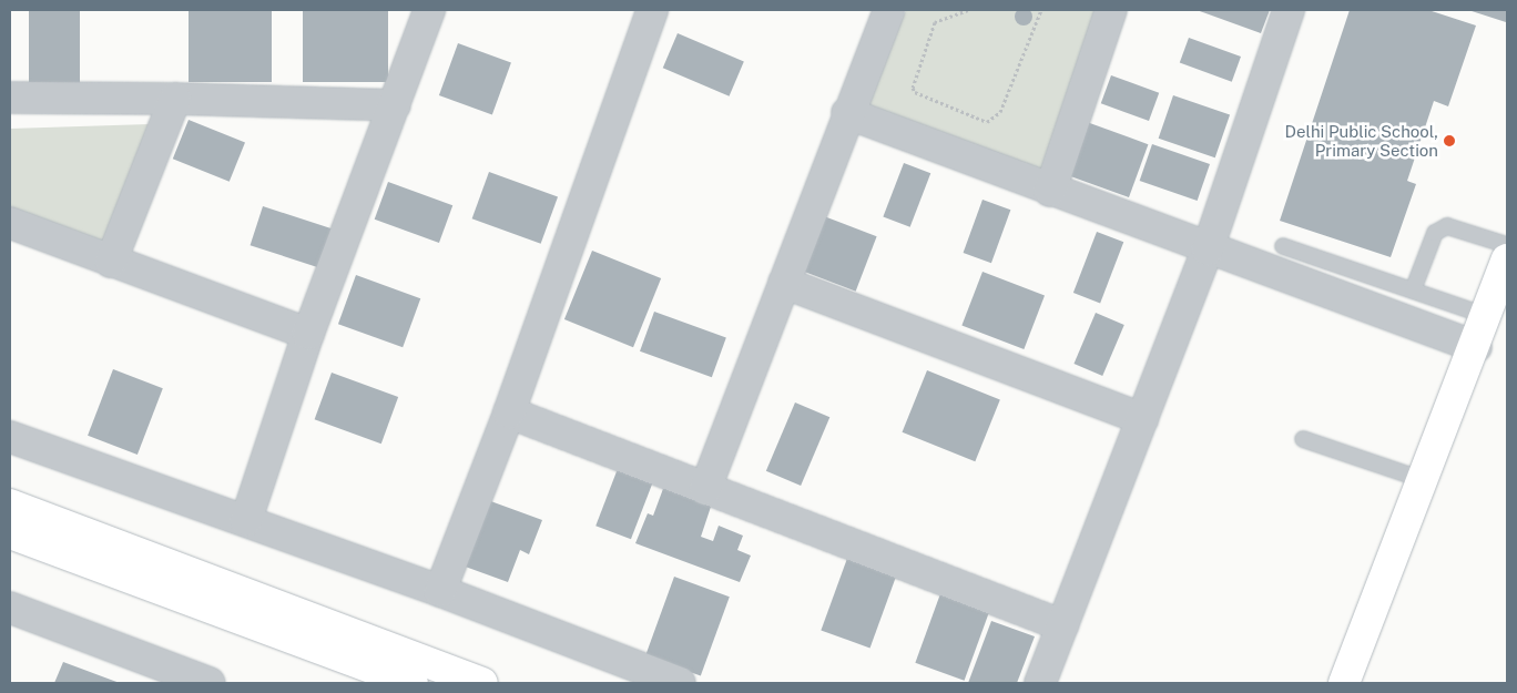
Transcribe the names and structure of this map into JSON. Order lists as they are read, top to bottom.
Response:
{
  "places": ["Delhi Public School, Primary Section"]
}
